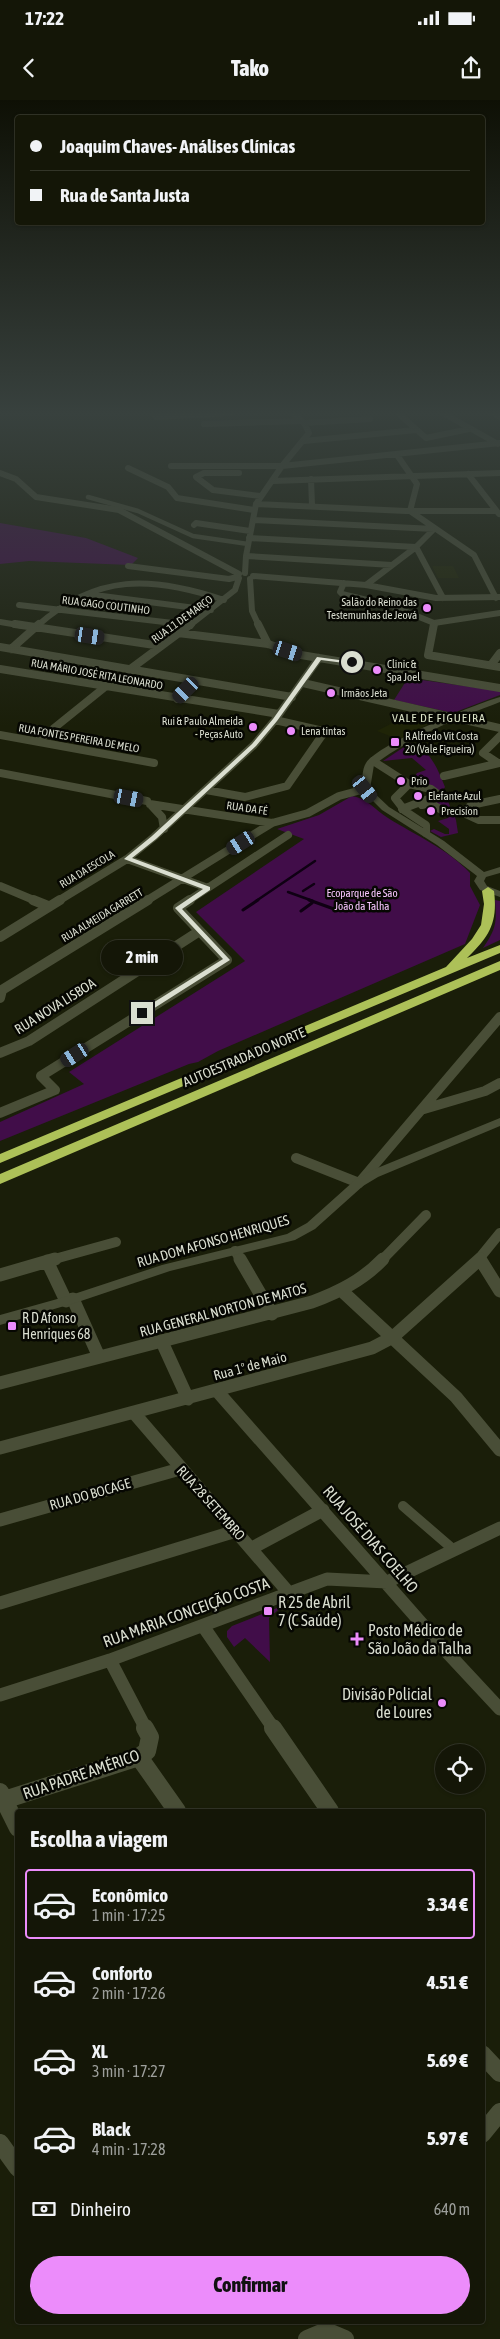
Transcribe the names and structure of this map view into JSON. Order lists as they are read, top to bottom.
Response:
{
  "streets": {
    "highway": ["AUTOESTRADA DO NORTE"],
    "street": [
      "RUA GAGO COUTINHO",
      "RUA 11 DE MARÇO",
      "RUA MÁRIO JOSÉ RITA LEONARDO",
      "RUA FONTES PEREIRA DE MELO",
      "RUA DA FÉ",
      "RUA DA ESCOLA",
      "RUA ALMEIDA GARRETT",
      "RUA NOVA LISBOA",
      "RUA DOM AFONSO HENRIQUES",
      "RUA GENERAL NORTON DE MATOS",
      "Rua 1º de Maio",
      "RUA DO BOCAGE",
      "RUA 28 SETEMBRO",
      "RUA JOSÉ DIAS COELHO",
      "RUA MARIA CONCEIÇÃO COSTA",
      "RUA PADRE AMÉRICO"
    ]
  },
  "crossings": [
    ["RUA GAGO COUTINHO", "RUA 11 DE MARÇO"],
    ["RUA MÁRIO JOSÉ RITA LEONARDO", "RUA DA FÉ"],
    ["RUA MÁRIO JOSÉ RITA LEONARDO", "RUA DA ESCOLA"],
    ["RUA DA FÉ", "RUA DA ESCOLA"],
    ["RUA DA FÉ", "RUA ALMEIDA GARRETT"],
    ["Rua 1º de Maio", "RUA 28 SETEMBRO"],
    ["Rua 1º de Maio", "RUA JOSÉ DIAS COELHO"],
    ["RUA DO BOCAGE", "RUA 28 SETEMBRO"],
    ["RUA 28 SETEMBRO", "RUA MARIA CONCEIÇÃO COSTA"],
    ["RUA JOSÉ DIAS COELHO", "RUA MARIA CONCEIÇÃO COSTA"],
    ["RUA MARIA CONCEIÇÃO COSTA", "RUA PADRE AMÉRICO"]
  ],
  "districts": ["VALE DE FIGUEIRA"],
  "parks": ["Ecoparque de São João da Talha"],
  "places": {
    "other": [
      "Salão do Reino das Testemunhas de Jeová",
      "Clinic & Spa Joel",
      "Irmãos Jeta",
      "Rui & Paulo Almeida - Peças Auto",
      "Lena tintas",
      "Prio",
      "Elefante Azul",
      "Precision",
      "Divisão Policial de Loures"
    ],
    "transit": ["R Alfredo Vit Costa 20 (Vale Figueira)", "R D Afonso Henriques 68", "R 25 de Abril 7 (C Saúde)"],
    "health": ["Posto Médico de São João da Talha"]
  },
  "page": {
    "status": "17:22",
    "header": "Tako",
    "banner": ["Joaquim Chaves- Análises Clínicas", "Rua de Santa Justa"],
    "bubble": "2 min",
    "heading": "Escolha a viagem",
    "list": [
      {
        "name": "Econômico",
        "note": "1 min · 17:25",
        "value": "3.34 €"
      },
      {
        "name": "Conforto",
        "note": "2 min · 17:26",
        "value": "4.51 €"
      },
      {
        "name": "XL",
        "note": "3 min · 17:27",
        "value": "5.69 €"
      },
      {
        "name": "Black",
        "note": "4 min · 17:28",
        "value": "5.97 €"
      }
    ],
    "pay": ["Dinheiro", "640 m"],
    "buttons": "Confirmar"
  }
}
